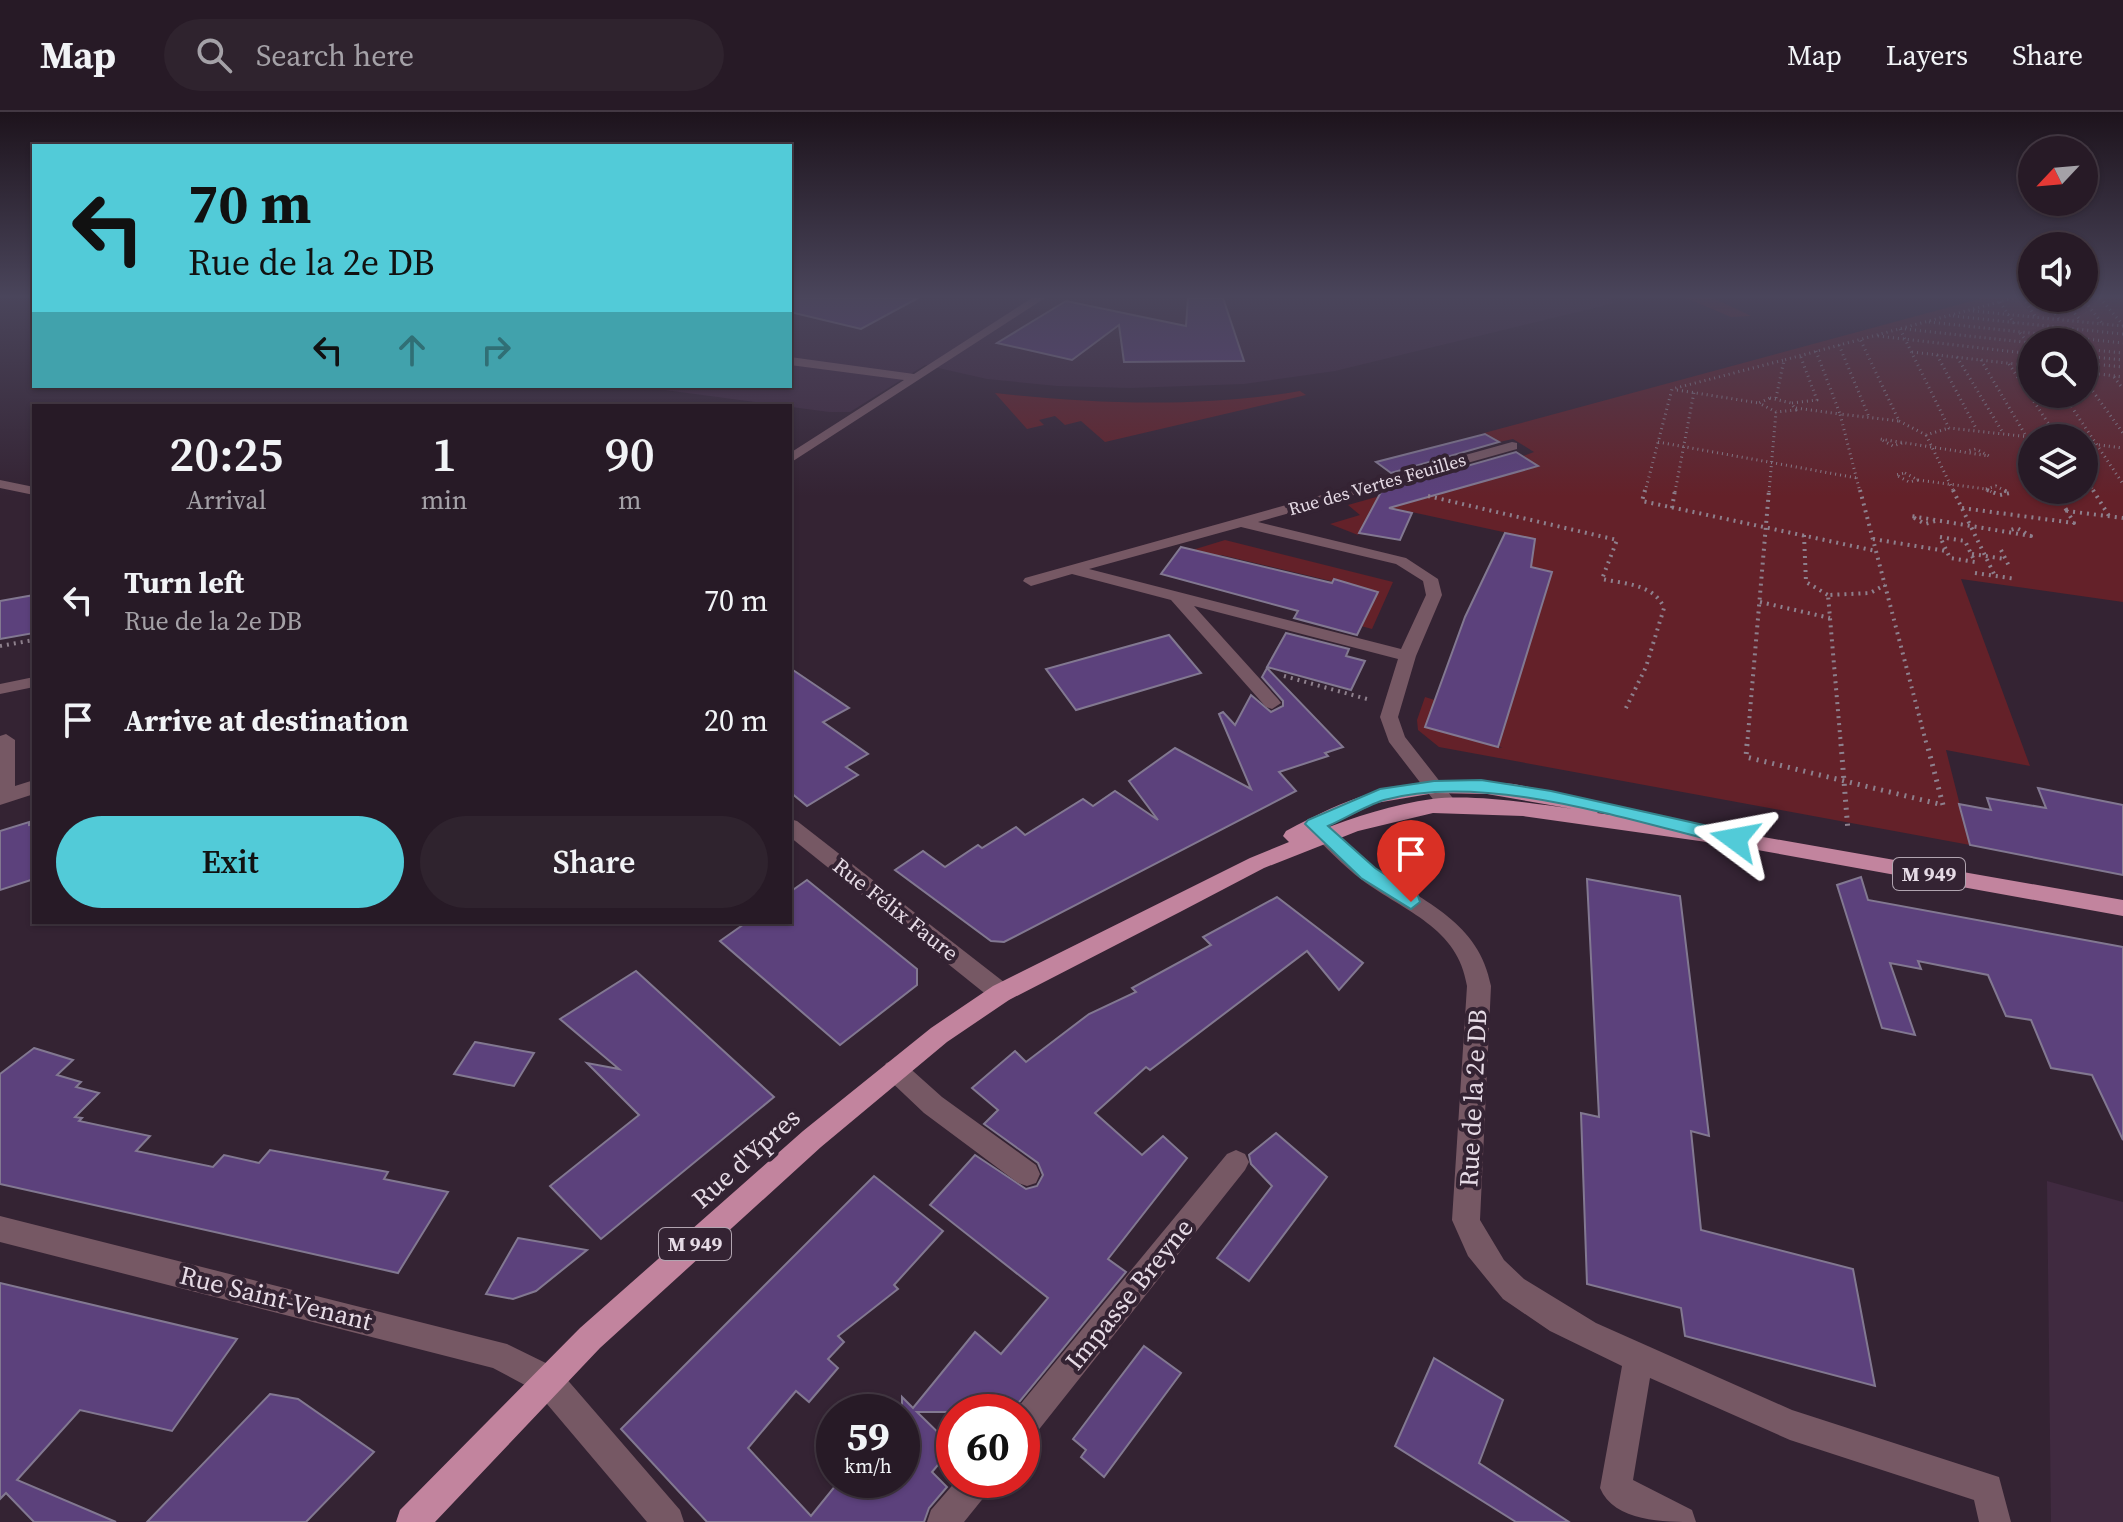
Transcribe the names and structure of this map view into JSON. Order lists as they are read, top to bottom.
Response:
{
  "streets": {
    "main road": ["M 949", "Rue d'Ypres"],
    "street": [
      "Rue des Vertes Feuilles",
      "Rue Félix Faure",
      "Rue de la 2e DB",
      "Impasse Breyne",
      "Rue Saint-Venant"
    ]
  },
  "crossings": [
    ["Rue des Vertes Feuilles", "M 949"],
    ["M 949", "Rue de la 2e DB"],
    ["M 949", "Rue d'Ypres"],
    ["Rue Félix Faure", "Rue d'Ypres"],
    ["Rue de la 2e DB", "Rue d'Ypres"],
    ["Rue d'Ypres", "Rue Saint-Venant"]
  ],
  "north": "bottom left",
  "page": {
    "header": "Map",
    "search": "Search here",
    "nav": ["Map", "Layers", "Share"],
    "turn": ["70 m", "Rue de la 2e DB"],
    "eta": [
      "20:25",
      "Arrival",
      "1",
      "min",
      "90",
      "m"
    ],
    "list": [
      {
        "name": "Turn left",
        "note": "Rue de la 2e DB",
        "value": "70 m"
      },
      {
        "name": "Arrive at destination",
        "value": "20 m"
      }
    ],
    "buttons": ["Exit", "Share"],
    "speed": "59 km/h",
    "limit": "60"
  }
}
